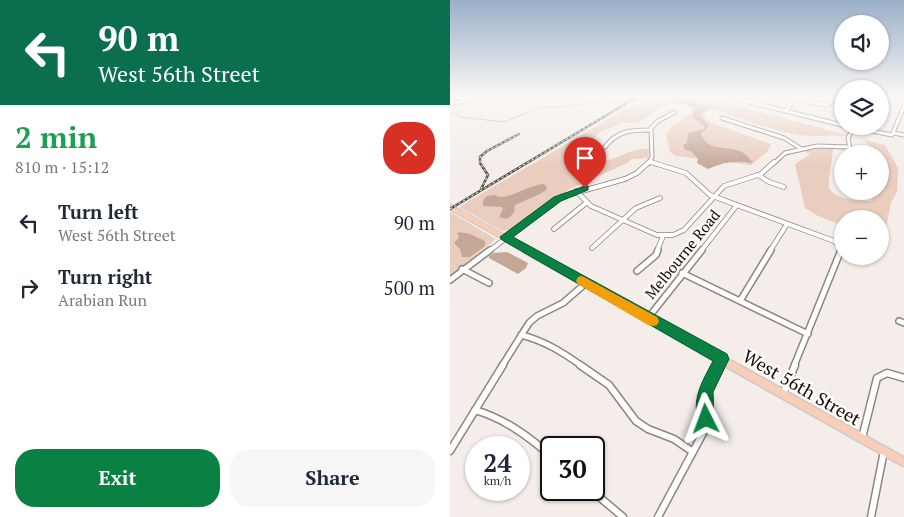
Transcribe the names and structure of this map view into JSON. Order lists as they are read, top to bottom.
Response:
{
  "streets": {
    "main road": ["West 56th Street"],
    "street": ["Melbourne Road"]
  },
  "crossings": [
    ["Melbourne Road", "West 56th Street"]
  ],
  "page": {
    "turn": ["90 m", "West 56th Street"],
    "map_buttons": ["+", "−"],
    "heading": ["2 min", "810 m · 15:12"],
    "list": [
      {
        "name": "Turn left",
        "note": "West 56th Street",
        "value": "90 m"
      },
      {
        "name": "Turn right",
        "note": "Arabian Run",
        "value": "500 m"
      }
    ],
    "speed": "24 km/h",
    "limit": "30",
    "buttons": ["Exit", "Share"]
  }
}
